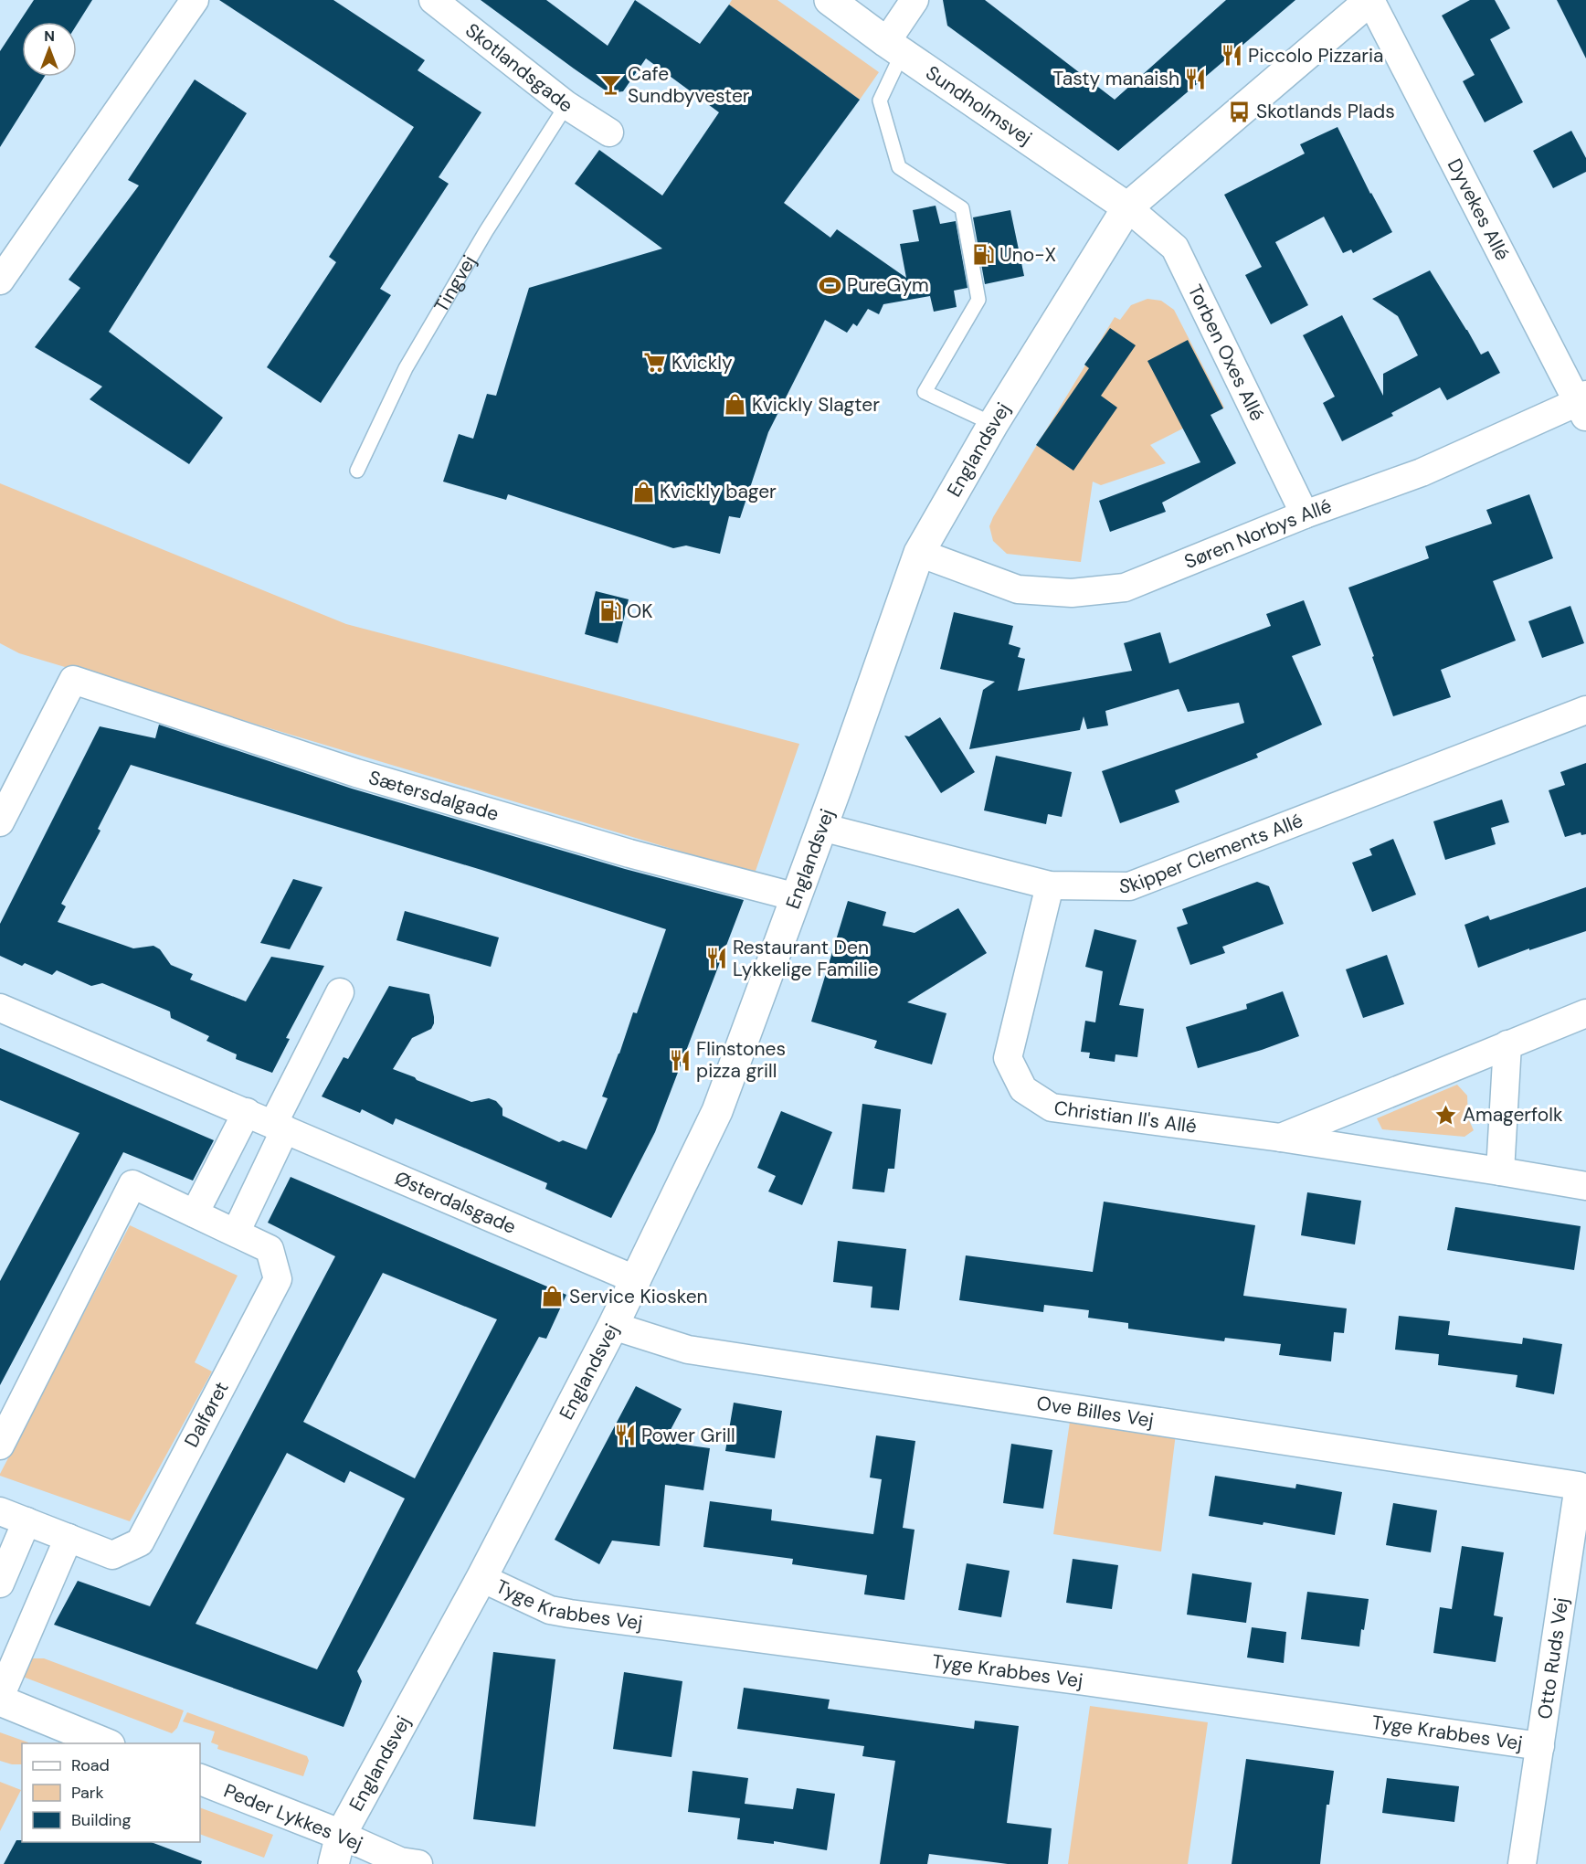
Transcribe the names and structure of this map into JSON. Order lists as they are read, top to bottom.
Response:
{
  "streets": {
    "street": [
      "Skotlandsgade",
      "Sundholmsvej",
      "Dyvekes Allé",
      "Torben Oxes Allé",
      "Englandsvej",
      "Søren Norbys Allé",
      "Sætersdalgade",
      "Skipper Clements Allé",
      "Christian II's Allé",
      "Østerdalsgade",
      "Ove Billes Vej",
      "Dalføret",
      "Tyge Krabbes Vej",
      "Otto Ruds Vej",
      "Peder Lykkes Vej"
    ],
    "lane": ["Tingvej"]
  },
  "crossings": [
    ["Skotlandsgade", "Tingvej"],
    ["Sundholmsvej", "Torben Oxes Allé"],
    ["Sundholmsvej", "Englandsvej"],
    ["Dyvekes Allé", "Englandsvej"],
    ["Dyvekes Allé", "Søren Norbys Allé"],
    ["Torben Oxes Allé", "Englandsvej"],
    ["Torben Oxes Allé", "Søren Norbys Allé"],
    ["Englandsvej", "Søren Norbys Allé"],
    ["Englandsvej", "Sætersdalgade"],
    ["Englandsvej", "Skipper Clements Allé"],
    ["Englandsvej", "Østerdalsgade"],
    ["Englandsvej", "Ove Billes Vej"],
    ["Englandsvej", "Tyge Krabbes Vej"],
    ["Englandsvej", "Peder Lykkes Vej"],
    ["Skipper Clements Allé", "Christian II's Allé"],
    ["Ove Billes Vej", "Otto Ruds Vej"],
    ["Tyge Krabbes Vej", "Otto Ruds Vej"]
  ],
  "places": {
    "restaurant": [
      "Piccolo Pizzaria",
      "Tasty manaish",
      "Restaurant Den Lykkelige Familie",
      "Flinstones pizza grill",
      "Power Grill"
    ],
    "bar": ["Cafe Sundbyvester"],
    "bus stop": ["Skotlands Plads"],
    "fuel station": ["Uno-X", "OK"],
    "sports": ["PureGym"],
    "supermarket": ["Kvickly"],
    "shop": ["Kvickly Slagter", "Kvickly bager", "Service Kiosken"],
    "place": ["Amagerfolk"]
  },
  "legend": ["Road", "Park", "Building"],
  "north": "top"
}
